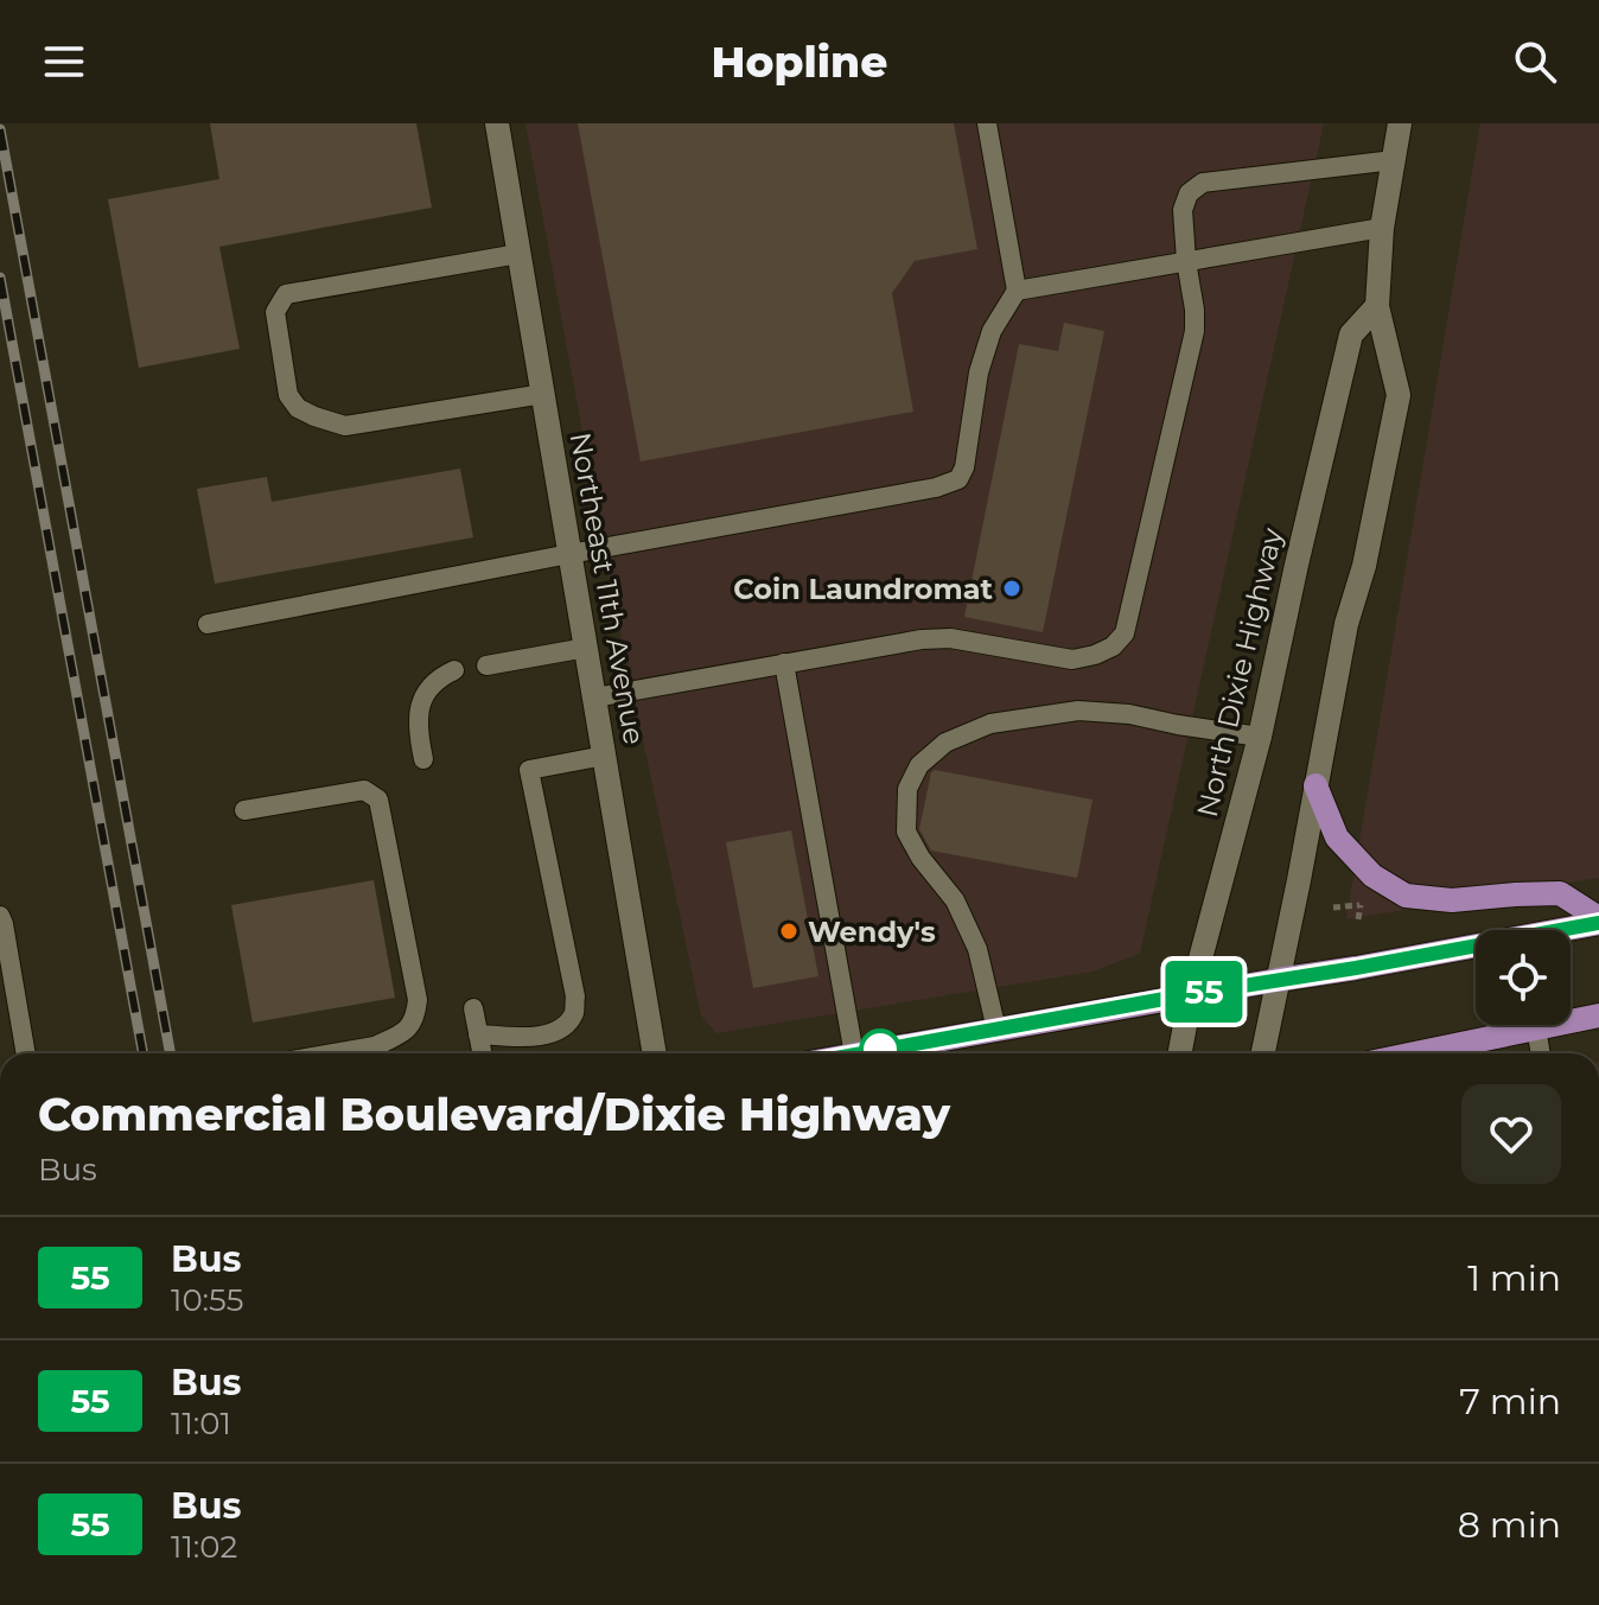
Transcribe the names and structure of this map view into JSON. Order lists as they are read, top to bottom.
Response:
{
  "streets": {
    "main road": ["Northeast 11th Avenue", "North Dixie Highway"]
  },
  "places": ["Coin Laundromat", "Wendy's"],
  "lines": ["bus line 55"],
  "page": {
    "header": "Hopline",
    "on_map": "55",
    "heading": ["Commercial Boulevard/Dixie Highway", "Bus"],
    "list": [
      {
        "mark": "55",
        "name": "Bus",
        "note": "10:55",
        "value": "1 min"
      },
      {
        "mark": "55",
        "name": "Bus",
        "note": "11:01",
        "value": "7 min"
      },
      {
        "mark": "55",
        "name": "Bus",
        "note": "11:02",
        "value": "8 min"
      }
    ]
  }
}
